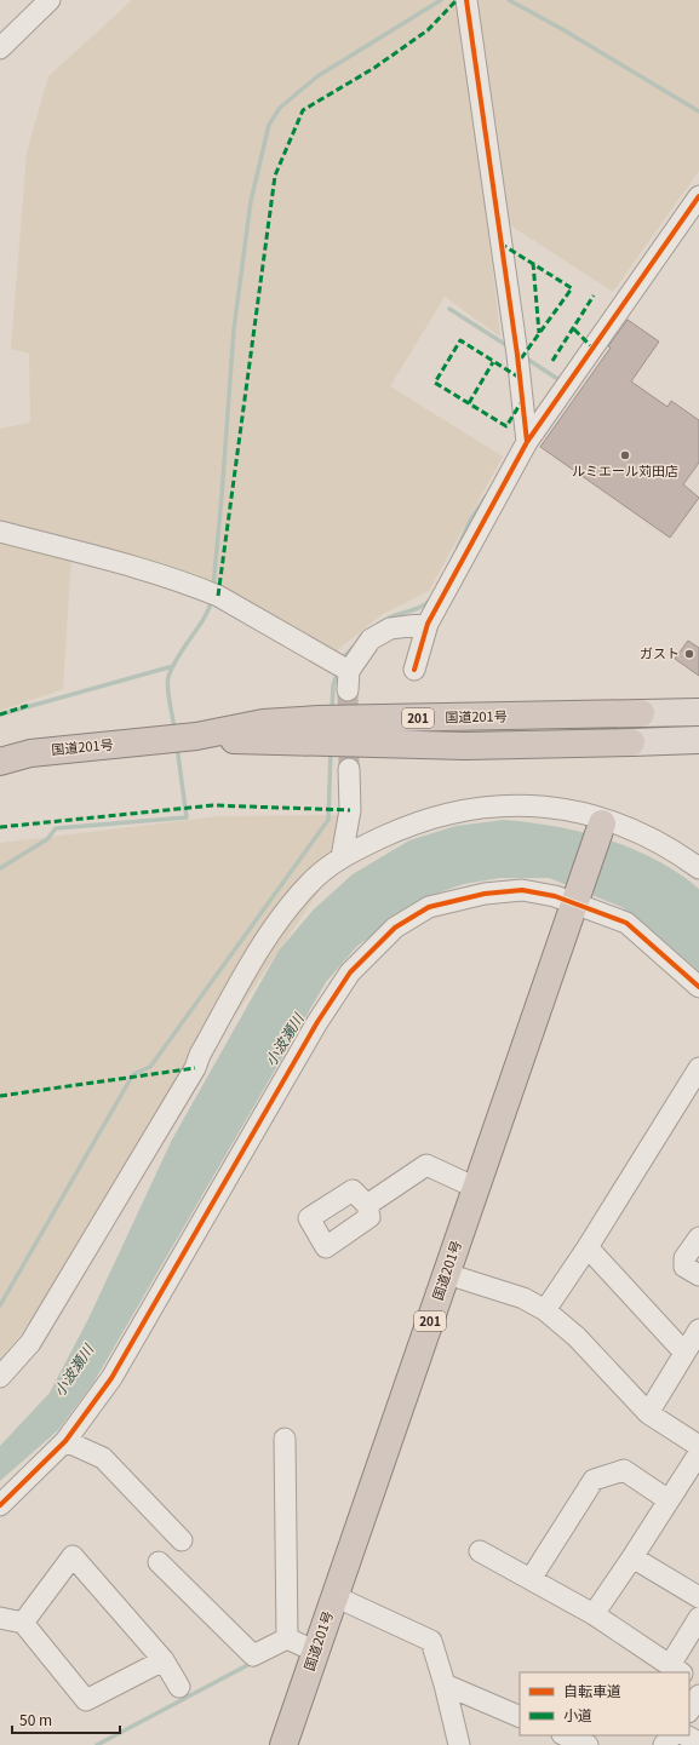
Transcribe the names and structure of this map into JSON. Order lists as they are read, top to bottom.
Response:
{
  "streets": {
    "highway": ["国道201号", "201"]
  },
  "water": ["小波瀬川"],
  "places": ["ルミエール苅田店", "ガスト"],
  "legend": ["自転車道", "小道"],
  "scale_bar": "50 m"
}
